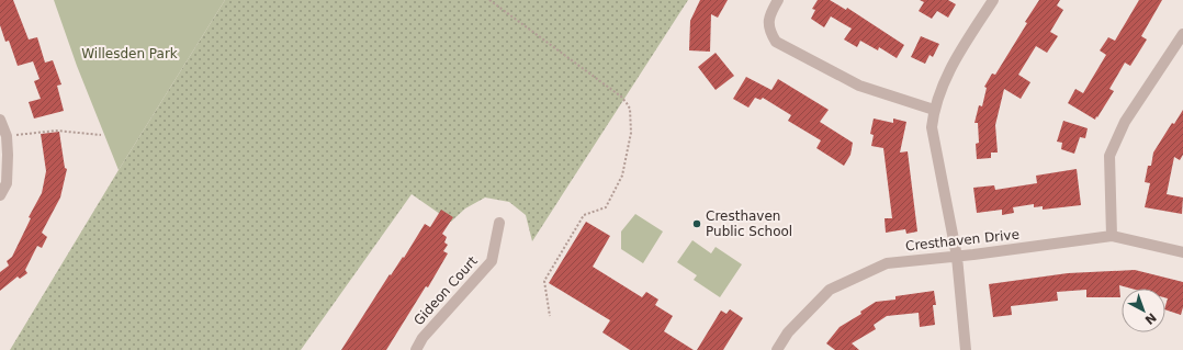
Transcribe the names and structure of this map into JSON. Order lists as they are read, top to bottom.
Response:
{
  "streets": {
    "street": ["Cresthaven Drive", "Gideon Court"]
  },
  "parks": ["Willesden Park"],
  "places": ["Cresthaven Public School"],
  "north": "bottom right"
}
